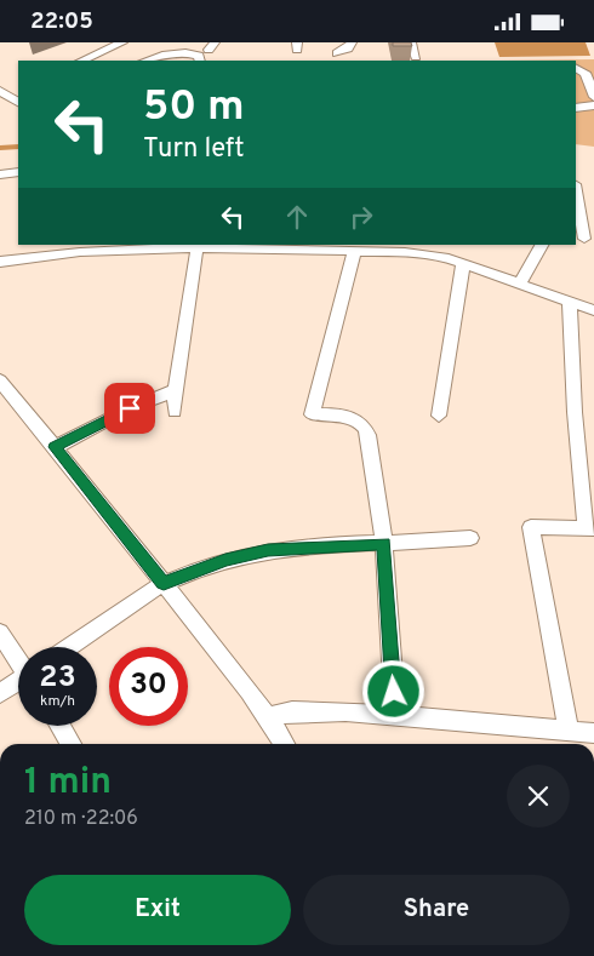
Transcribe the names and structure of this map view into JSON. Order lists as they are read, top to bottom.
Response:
{
  "page": {
    "status": "22:05",
    "turn": ["50 m", "Turn left"],
    "speed": "23 km/h",
    "limit": "30",
    "heading": ["1 min", "210 m · 22:06"],
    "buttons": ["Exit", "Share"]
  }
}
